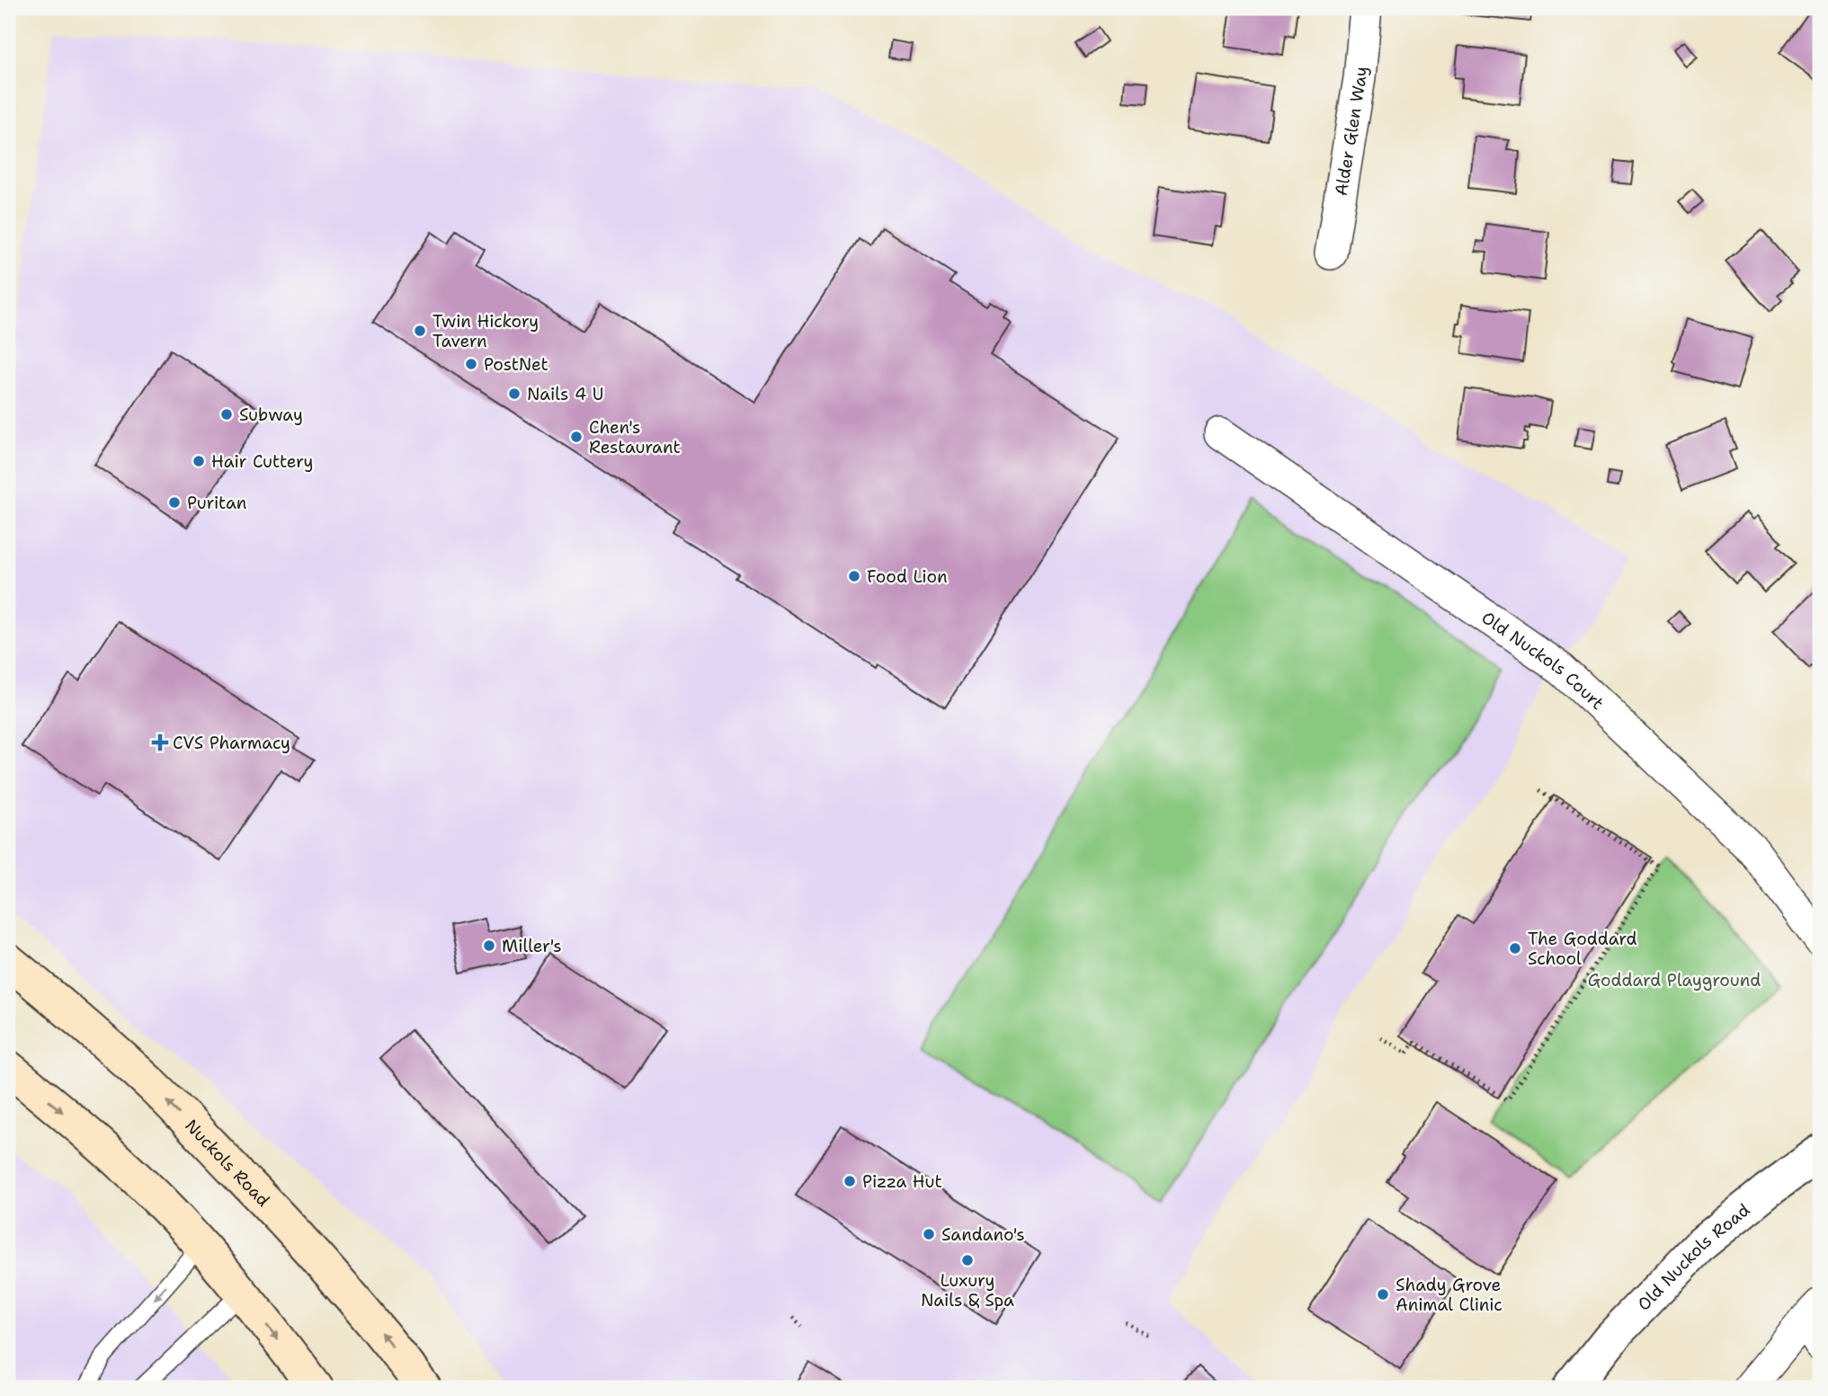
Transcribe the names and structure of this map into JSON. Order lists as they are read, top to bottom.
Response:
{
  "streets": {
    "main road": ["Nuckols Road"],
    "street": ["Alder Glen Way", "Old Nuckols Court", "Old Nuckols Road"]
  },
  "parks": ["Goddard Playground"],
  "places": {
    "other": [
      "Twin Hickory Tavern",
      "PostNet",
      "Nails 4 U",
      "Subway",
      "Chen's Restaurant",
      "Hair Cuttery",
      "Puritan",
      "Food Lion",
      "Miller's",
      "The Goddard School",
      "Pizza Hut",
      "Sandano's",
      "Luxury Nails & Spa",
      "Shady Grove Animal Clinic"
    ],
    "health": ["CVS Pharmacy"]
  }
}
